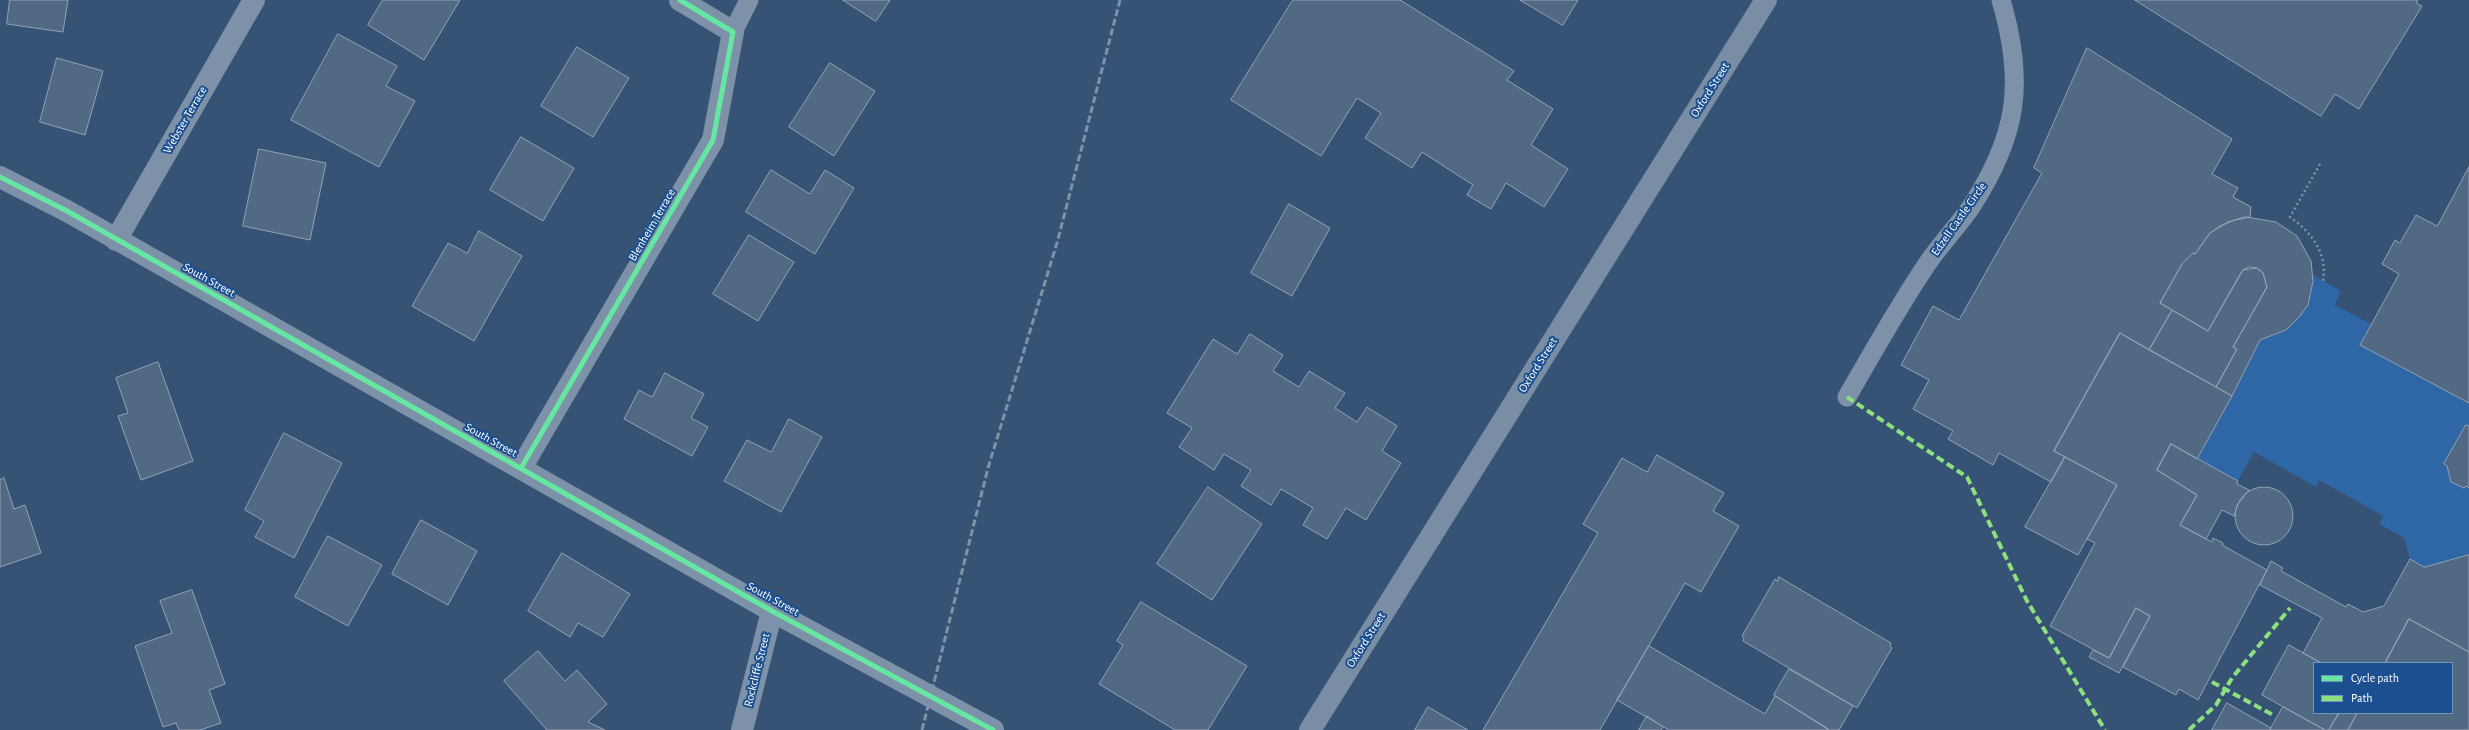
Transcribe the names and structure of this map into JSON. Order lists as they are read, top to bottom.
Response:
{
  "streets": {
    "main road": ["Oxford Street"],
    "street": [
      "Webster Terrace",
      "Blenheim Terrace",
      "South Street",
      "Rockcliffe Street"
    ],
    "lane": ["Edzell Castle Circle"]
  },
  "crossings": [
    ["Webster Terrace", "South Street"],
    ["Blenheim Terrace", "South Street"],
    ["South Street", "Rockcliffe Street"]
  ],
  "legend": ["Cycle path", "Path"]
}
